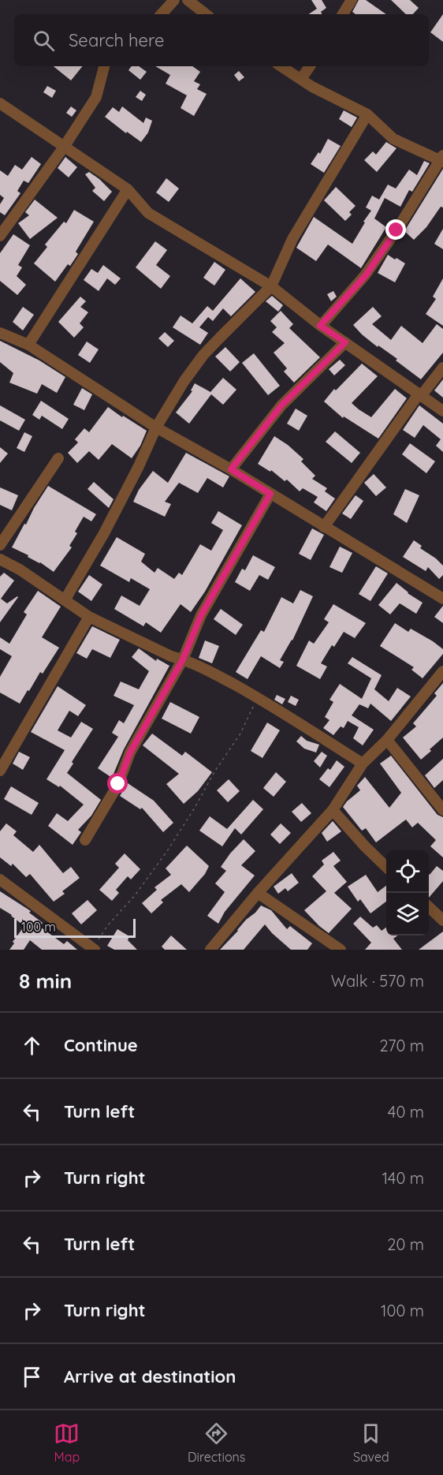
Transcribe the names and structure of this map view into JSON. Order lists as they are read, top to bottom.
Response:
{
  "scale_bar": "100 m",
  "page": {
    "search": "Search here",
    "scale": "100 m",
    "heading": ["8 min", "Walk · 570 m"],
    "list": [
      ["Continue", "270 m"],
      ["Turn left", "40 m"],
      ["Turn right", "140 m"],
      ["Turn left", "20 m"],
      ["Turn right", "100 m"],
      "Arrive at destination"
    ],
    "nav": ["Map", "Directions", "Saved"]
  }
}
